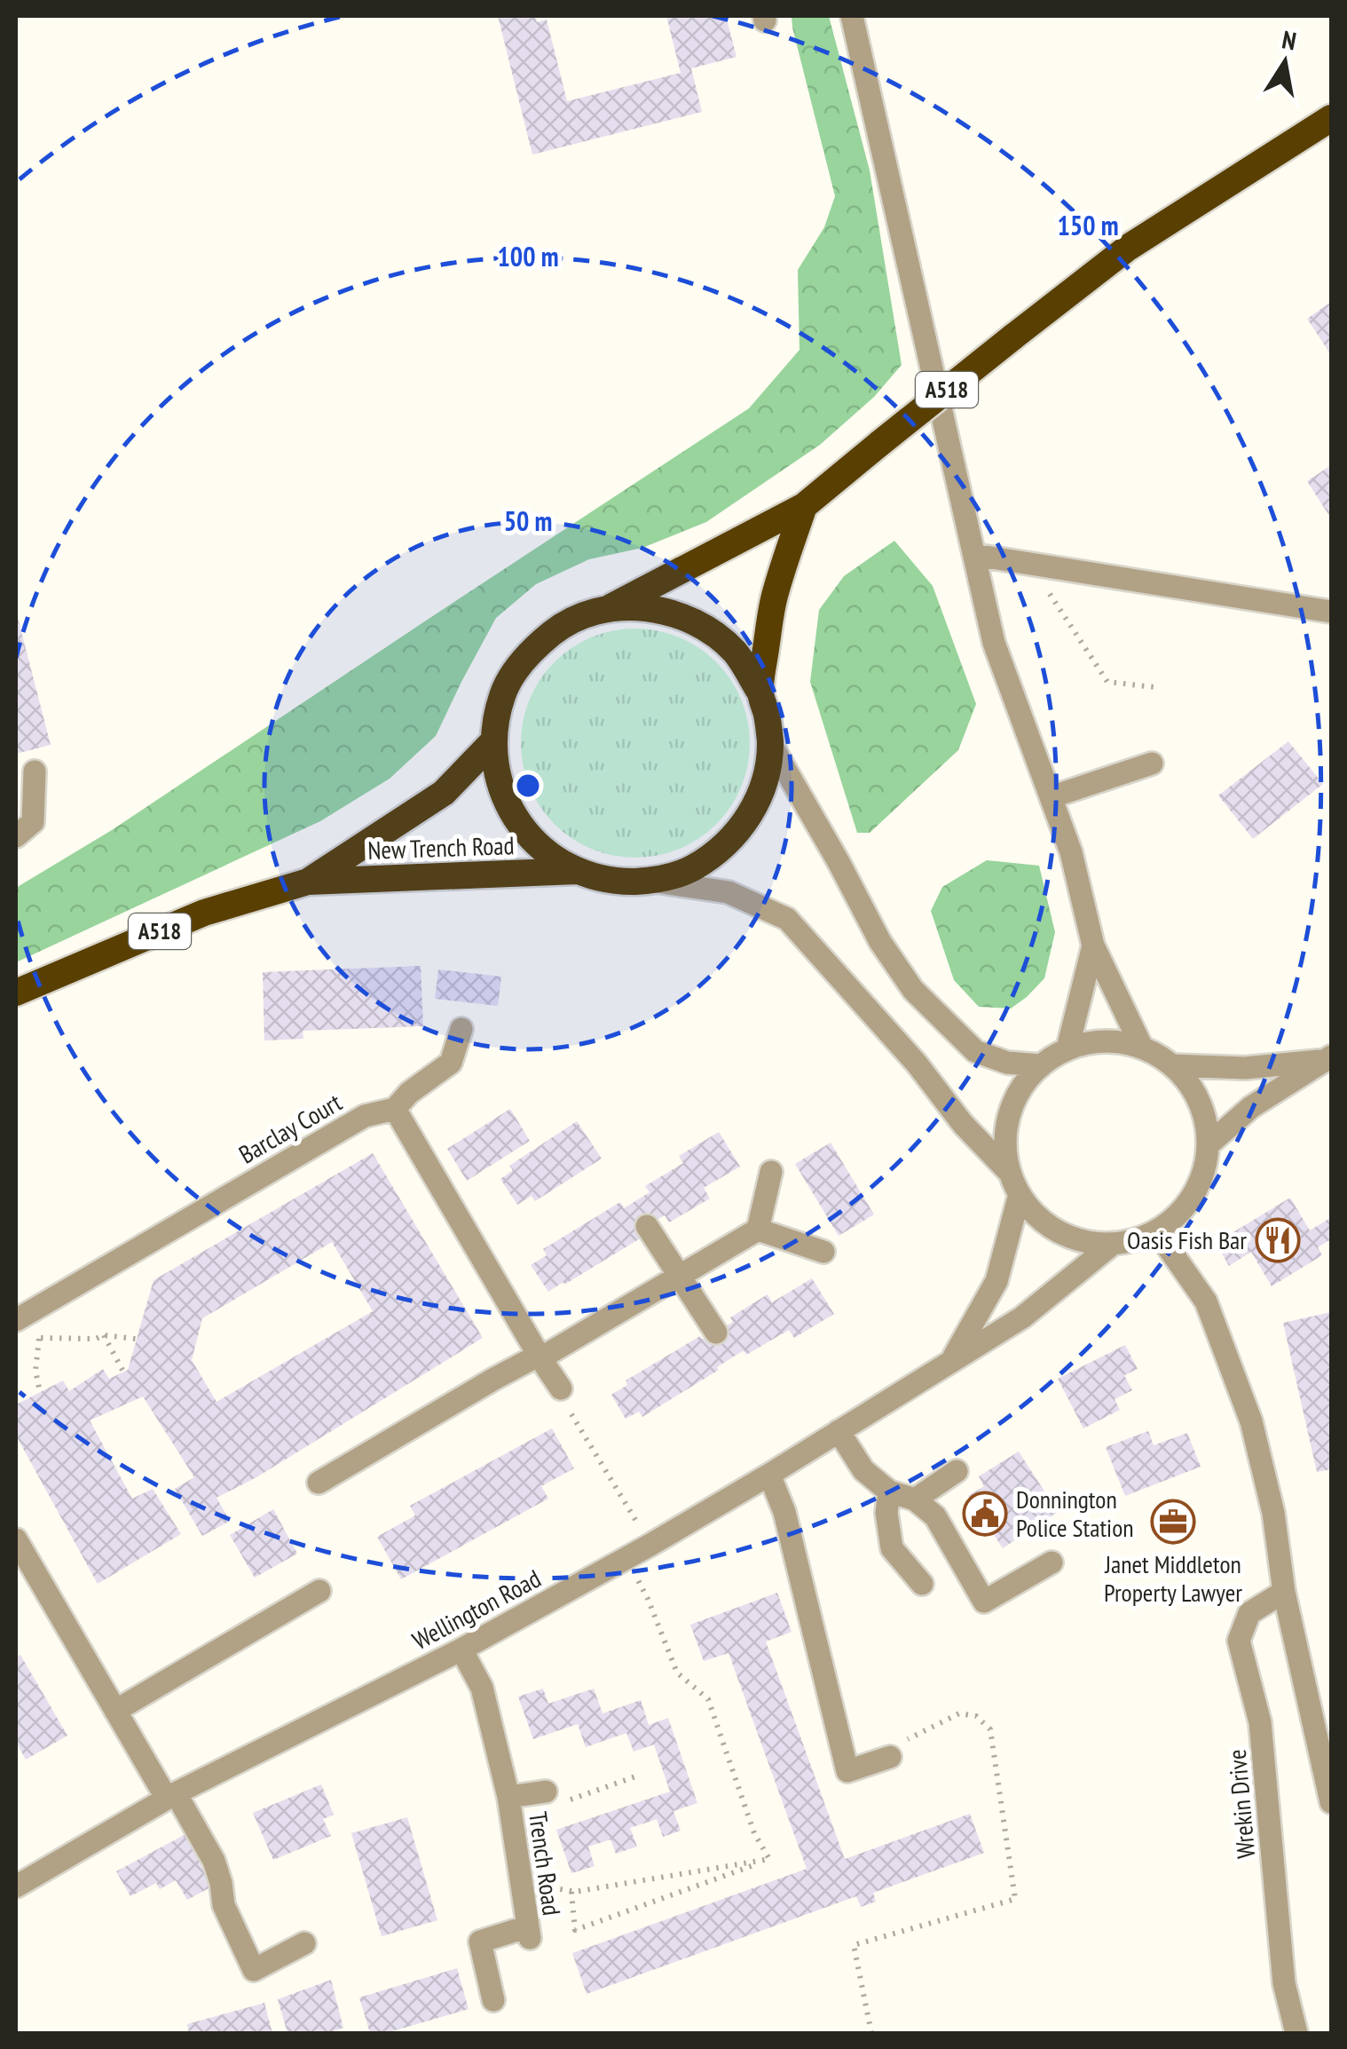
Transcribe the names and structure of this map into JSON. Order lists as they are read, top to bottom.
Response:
{
  "streets": {
    "highway": ["A518", "New Trench Road"],
    "street": [
      "Barclay Court",
      "Wellington Road",
      "Wrekin Drive",
      "Trench Road"
    ]
  },
  "crossings": [
    ["A518", "New Trench Road"],
    ["Wellington Road", "Trench Road"]
  ],
  "places": {
    "restaurant": ["Oasis Fish Bar"],
    "public building": ["Donnington Police Station"],
    "office": ["Janet Middleton Property Lawyer"]
  },
  "north": "top",
  "rings": ["150 m", "100 m", "50 m"]
}
